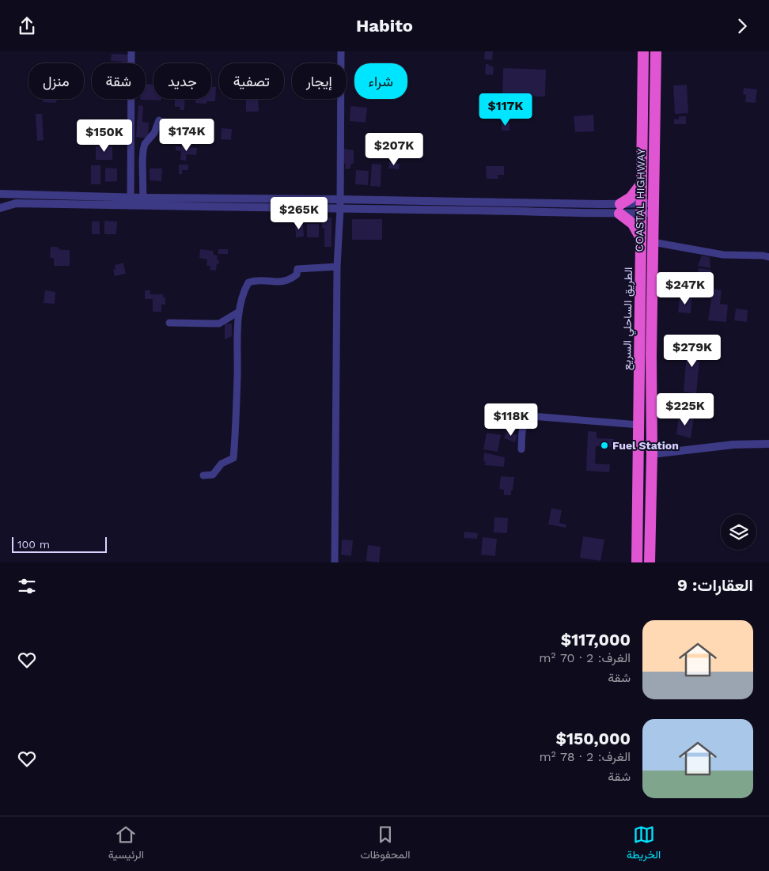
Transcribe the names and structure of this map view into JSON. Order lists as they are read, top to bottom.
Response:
{
  "streets": {
    "highway": ["COASTAL HIGHWAY", "الطريق الساحلي السريع"]
  },
  "places": ["Fuel Station"],
  "scale_bar": "100 m",
  "page": {
    "header": "Habito",
    "chip": [
      "شراء",
      "إيجار",
      "تصفية",
      "جديد",
      "شقة",
      "منزل"
    ],
    "price": [
      "$117K",
      "$174K",
      "$150K",
      "$207K",
      "$265K",
      "$247K",
      "$279K",
      "$225K",
      "$118K"
    ],
    "scale": "100 m",
    "heading": "العقارات: 9",
    "list": [
      {
        "name": "$117,000",
        "note": "الغرف: 2 · 70 m² · شقة"
      },
      {
        "name": "$150,000",
        "note": "الغرف: 2 · 78 m² · شقة"
      }
    ],
    "tabs": ["الخريطة", "المحفوظات", "الرئيسية"]
  }
}
